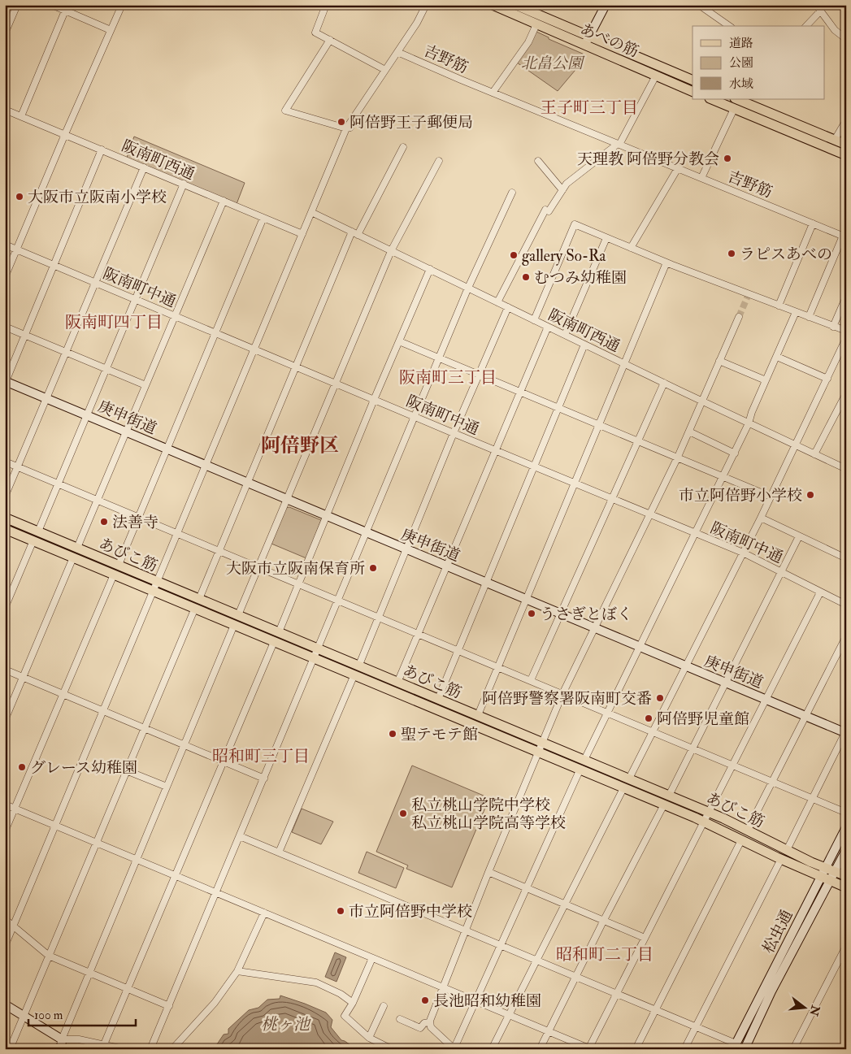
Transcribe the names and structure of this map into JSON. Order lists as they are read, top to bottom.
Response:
{
  "streets": {
    "main road": ["あべの筋", "あびこ筋"],
    "street": [
      "吉野筋",
      "阪南町西通",
      "阪南町中通",
      "庚申街道",
      "松虫通"
    ]
  },
  "crossings": [
    ["あびこ筋", "松虫通"]
  ],
  "districts": [
    "王子町三丁目",
    "阪南町四丁目",
    "阪南町三丁目",
    "阿倍野区",
    "昭和町三丁目",
    "昭和町二丁目"
  ],
  "water": ["桃ヶ池"],
  "parks": ["北畠公園"],
  "places": [
    "阿倍野王子郵便局",
    "天理教 阿倍野分教会",
    "大阪市立阪南小学校",
    "ラピスあべの",
    "gallery So-Ra",
    "むつみ幼稚園",
    "市立阿倍野小学校",
    "法善寺",
    "大阪市立阪南保育所",
    "うさぎとぼく",
    "阿倍野警察署阪南町交番",
    "阿倍野児童館",
    "聖テモテ館",
    "グレース幼稚園",
    "私立桃山学院中学校 私立桃山学院高等学校",
    "市立阿倍野中学校",
    "長池昭和幼稚園"
  ],
  "legend": ["道路", "公園", "水域"],
  "scale_bar": "100 m",
  "north": "right"
}
